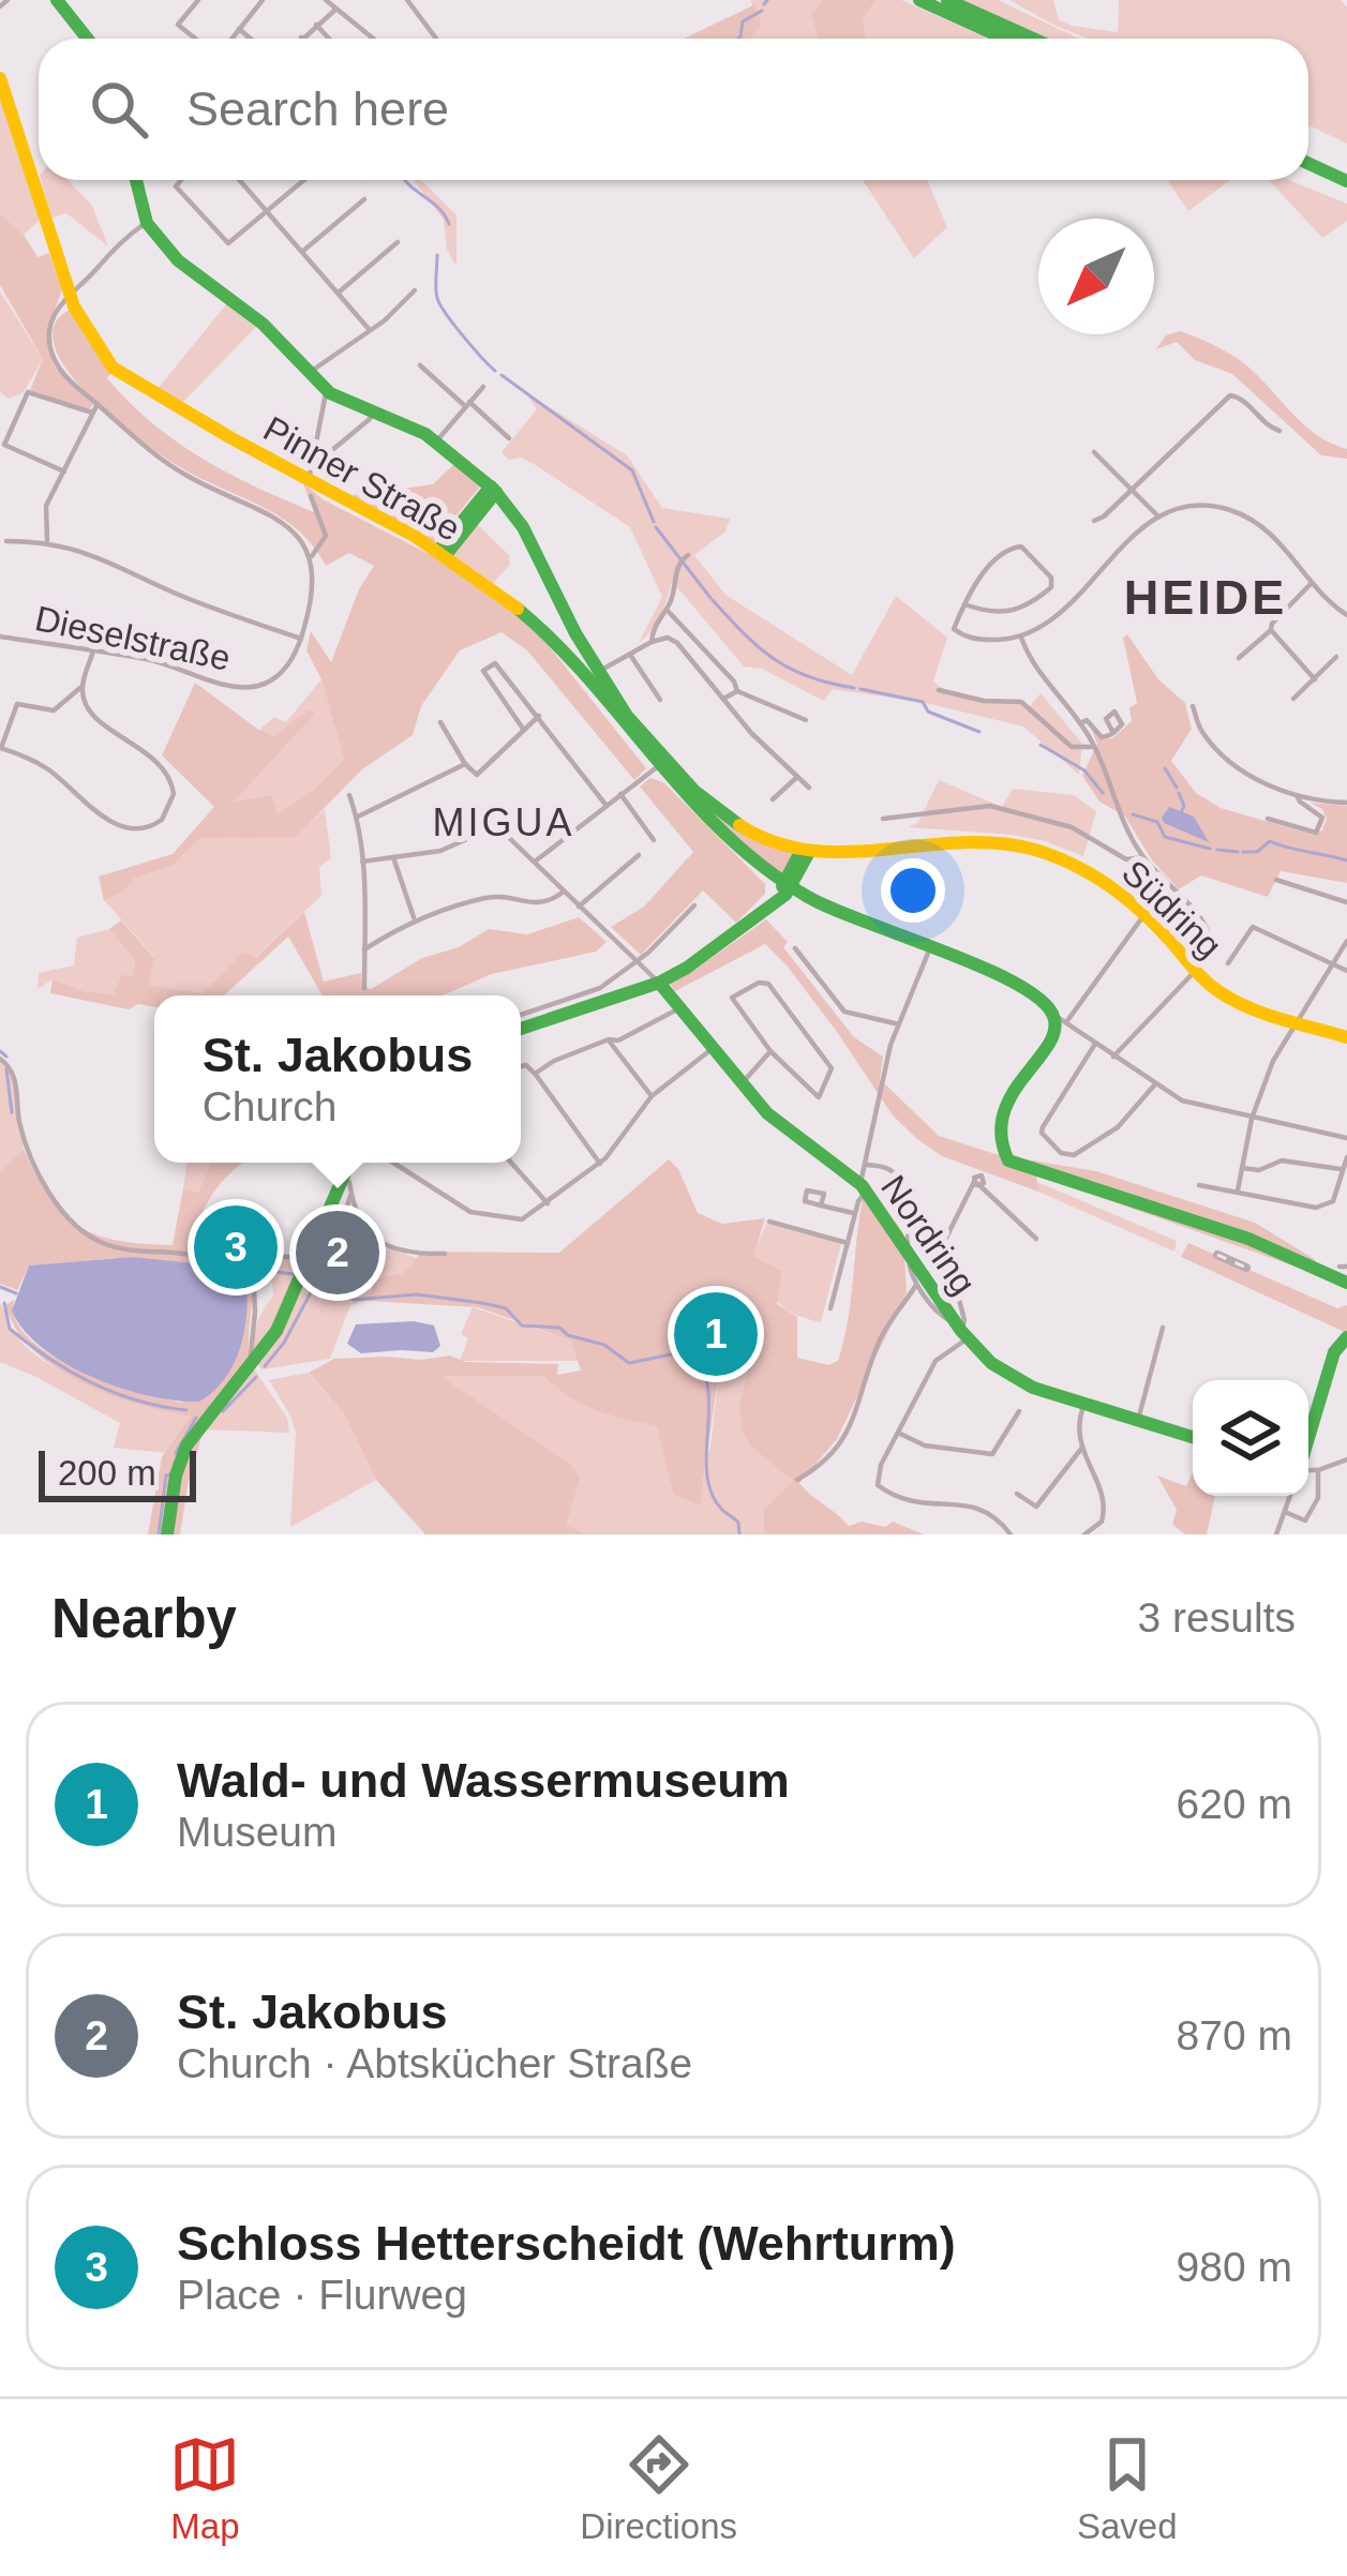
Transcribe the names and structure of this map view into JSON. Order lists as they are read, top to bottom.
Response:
{
  "streets": {
    "main road": ["Pinner Straße", "Südring", "Nordring"],
    "street": ["Dieselstraße"]
  },
  "districts": ["HEIDE", "MIGUA"],
  "scale_bar": "200 m",
  "north": "bottom left",
  "page": {
    "search": "Search here",
    "popup": ["St. Jakobus", "Church"],
    "pins": ["3", "2", "1"],
    "scale": "200 m",
    "heading": ["Nearby", "3 results"],
    "list": [
      {
        "mark": "1",
        "name": "Wald- und Wassermuseum",
        "note": "Museum",
        "value": "620 m"
      },
      {
        "mark": "2",
        "name": "St. Jakobus",
        "note": "Church · Abtskücher Straße",
        "value": "870 m"
      },
      {
        "mark": "3",
        "name": "Schloss Hetterscheidt (Wehrturm)",
        "note": "Place · Flurweg",
        "value": "980 m"
      }
    ],
    "nav": ["Map", "Directions", "Saved"]
  }
}
